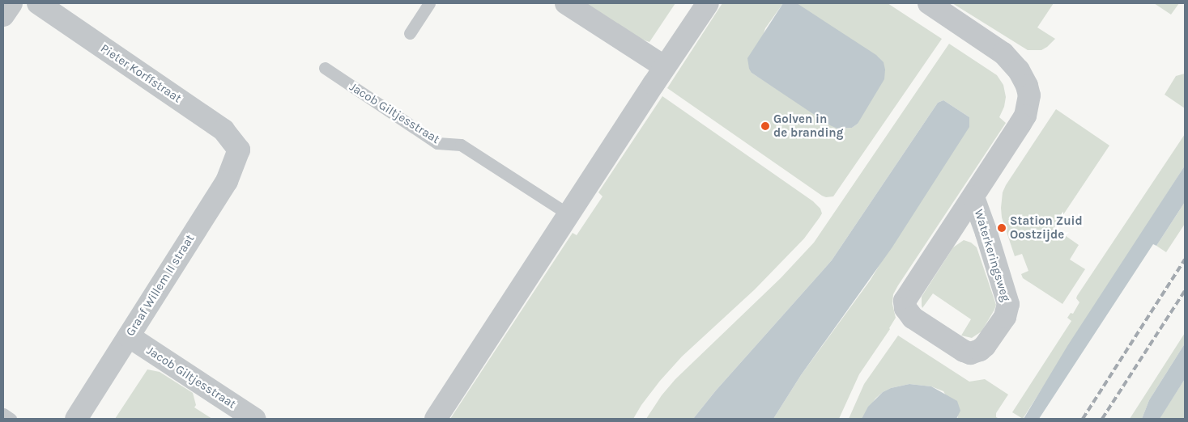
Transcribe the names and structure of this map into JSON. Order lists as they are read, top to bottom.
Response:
{
  "streets": {
    "street": [
      "Pieter Korffstraat",
      "Jacob Giltjesstraat",
      "Waterkeringsweg",
      "Graaf Willem II straat"
    ]
  },
  "crossings": [
    ["Pieter Korffstraat", "Graaf Willem II straat"],
    ["Jacob Giltjesstraat", "Graaf Willem II straat"]
  ],
  "places": ["Golven in de branding", "Station Zuid Oostzijde"]
}
